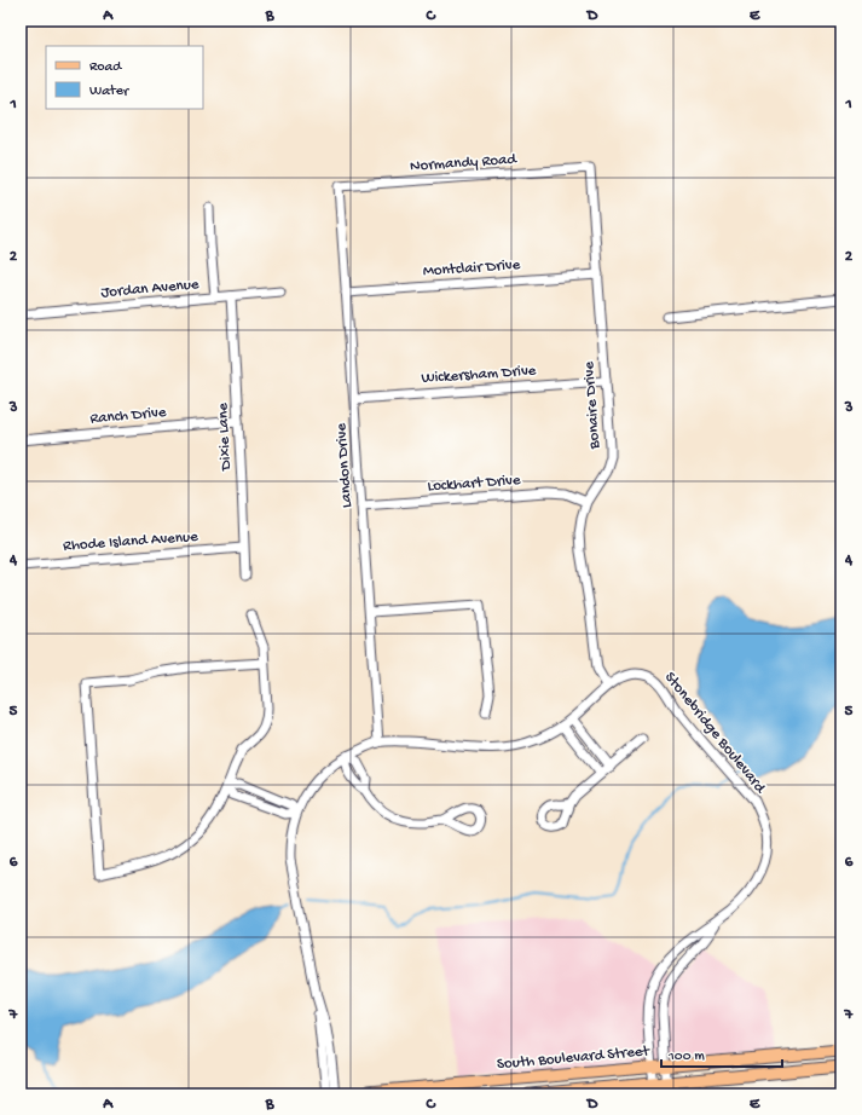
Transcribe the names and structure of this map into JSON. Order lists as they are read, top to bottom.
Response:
{
  "streets": {
    "main road": ["South Boulevard Street"],
    "street": [
      "Normandy Road",
      "Montclair Drive",
      "Jordan Avenue",
      "Wickersham Drive",
      "Bonaire Drive",
      "Ranch Drive",
      "Dixie Lane",
      "Landon Drive",
      "Lockhart Drive",
      "Rhode Island Avenue",
      "Stonebridge Boulevard"
    ]
  },
  "crossings": [
    ["Normandy Road", "Bonaire Drive"],
    ["Normandy Road", "Landon Drive"],
    ["Montclair Drive", "Bonaire Drive"],
    ["Montclair Drive", "Landon Drive"],
    ["Jordan Avenue", "Dixie Lane"],
    ["Wickersham Drive", "Bonaire Drive"],
    ["Wickersham Drive", "Landon Drive"],
    ["Bonaire Drive", "Lockhart Drive"],
    ["Bonaire Drive", "Stonebridge Boulevard"],
    ["Ranch Drive", "Dixie Lane"],
    ["Dixie Lane", "Rhode Island Avenue"],
    ["Landon Drive", "Lockhart Drive"],
    ["Landon Drive", "Stonebridge Boulevard"],
    ["Stonebridge Boulevard", "South Boulevard Street"]
  ],
  "legend": ["Road", "Water"],
  "scale_bar": "100 m",
  "grid": {
    "columns": [
      "A",
      "B",
      "C",
      "D",
      "E"
    ],
    "rows": [
      "1",
      "2",
      "3",
      "4",
      "5",
      "6",
      "7"
    ]
  }
}
